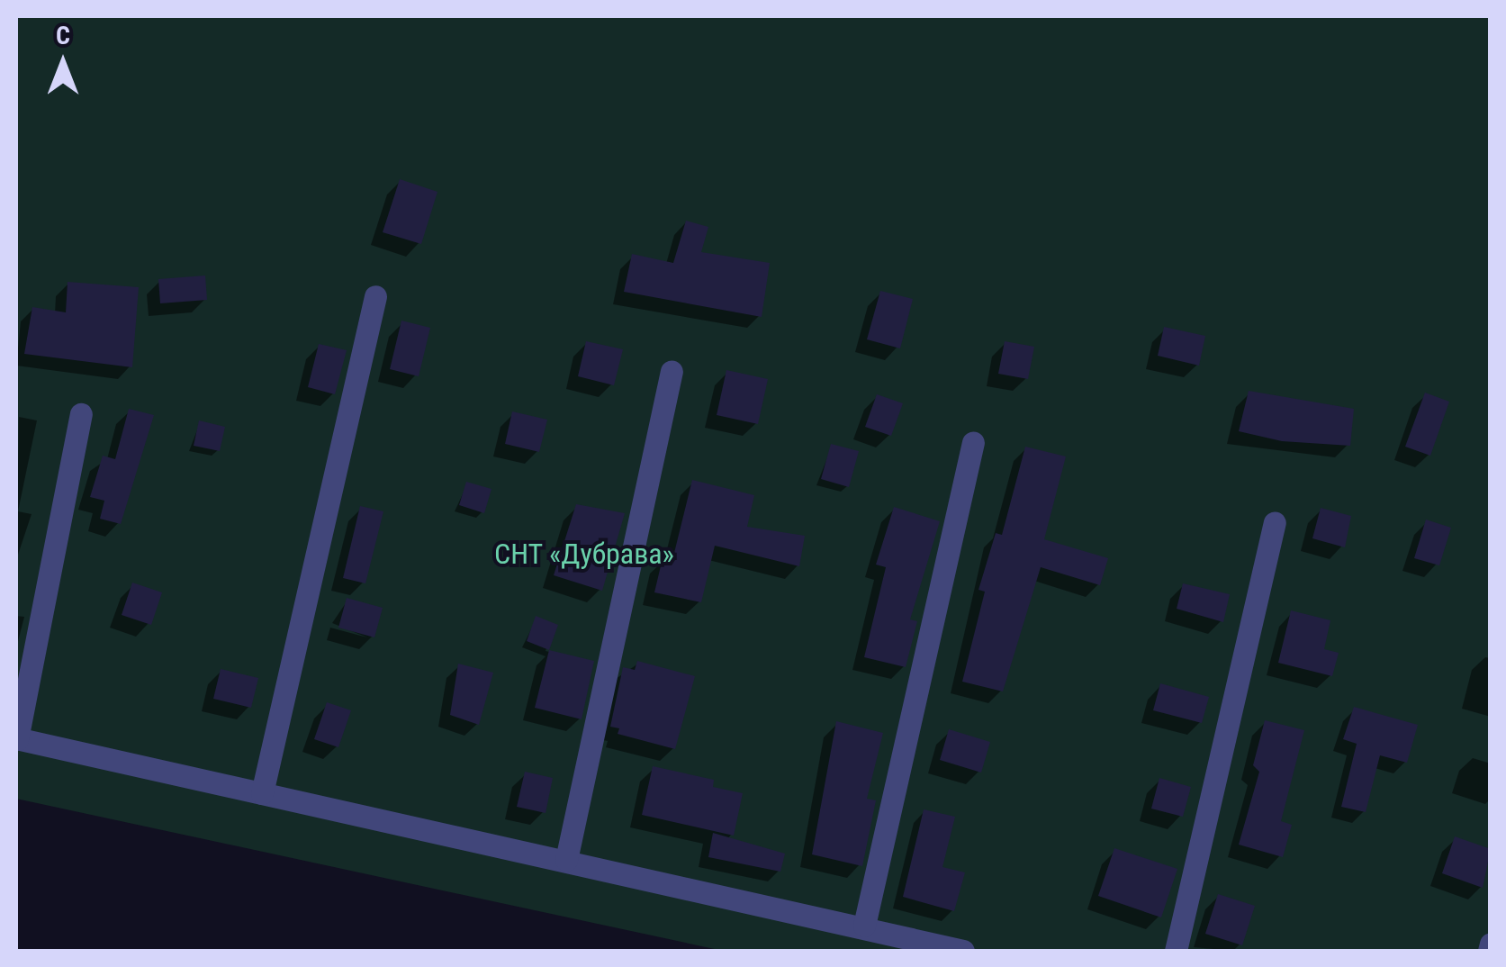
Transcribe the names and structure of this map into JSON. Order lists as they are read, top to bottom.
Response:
{
  "parks": ["СНТ «Дубрава»"],
  "north": "top"
}
